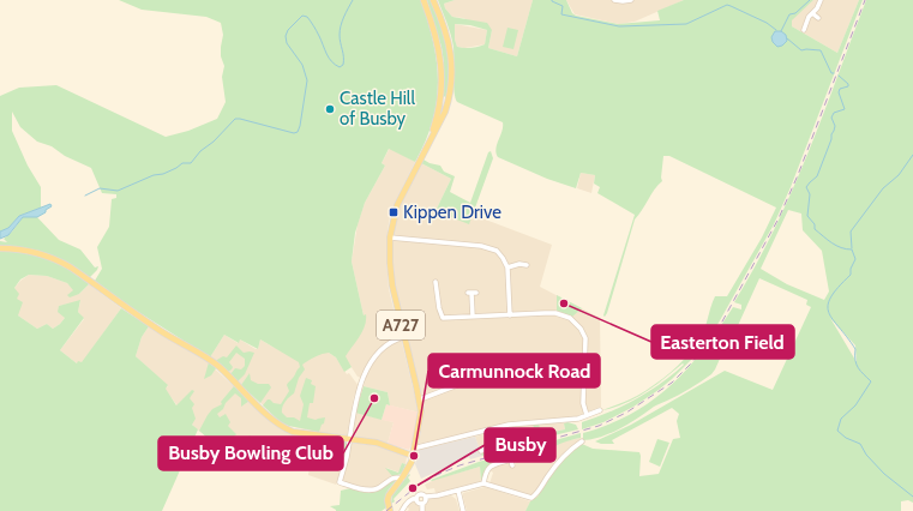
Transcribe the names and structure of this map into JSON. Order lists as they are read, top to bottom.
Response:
{
  "streets": {
    "main road": ["A727"]
  },
  "places": {
    "other": [
      "Castle Hill of Busby",
      "Easterton Field",
      "Busby Bowling Club",
      "Carmunnock Road",
      "Busby"
    ],
    "transit": ["Kippen Drive"]
  }
}
